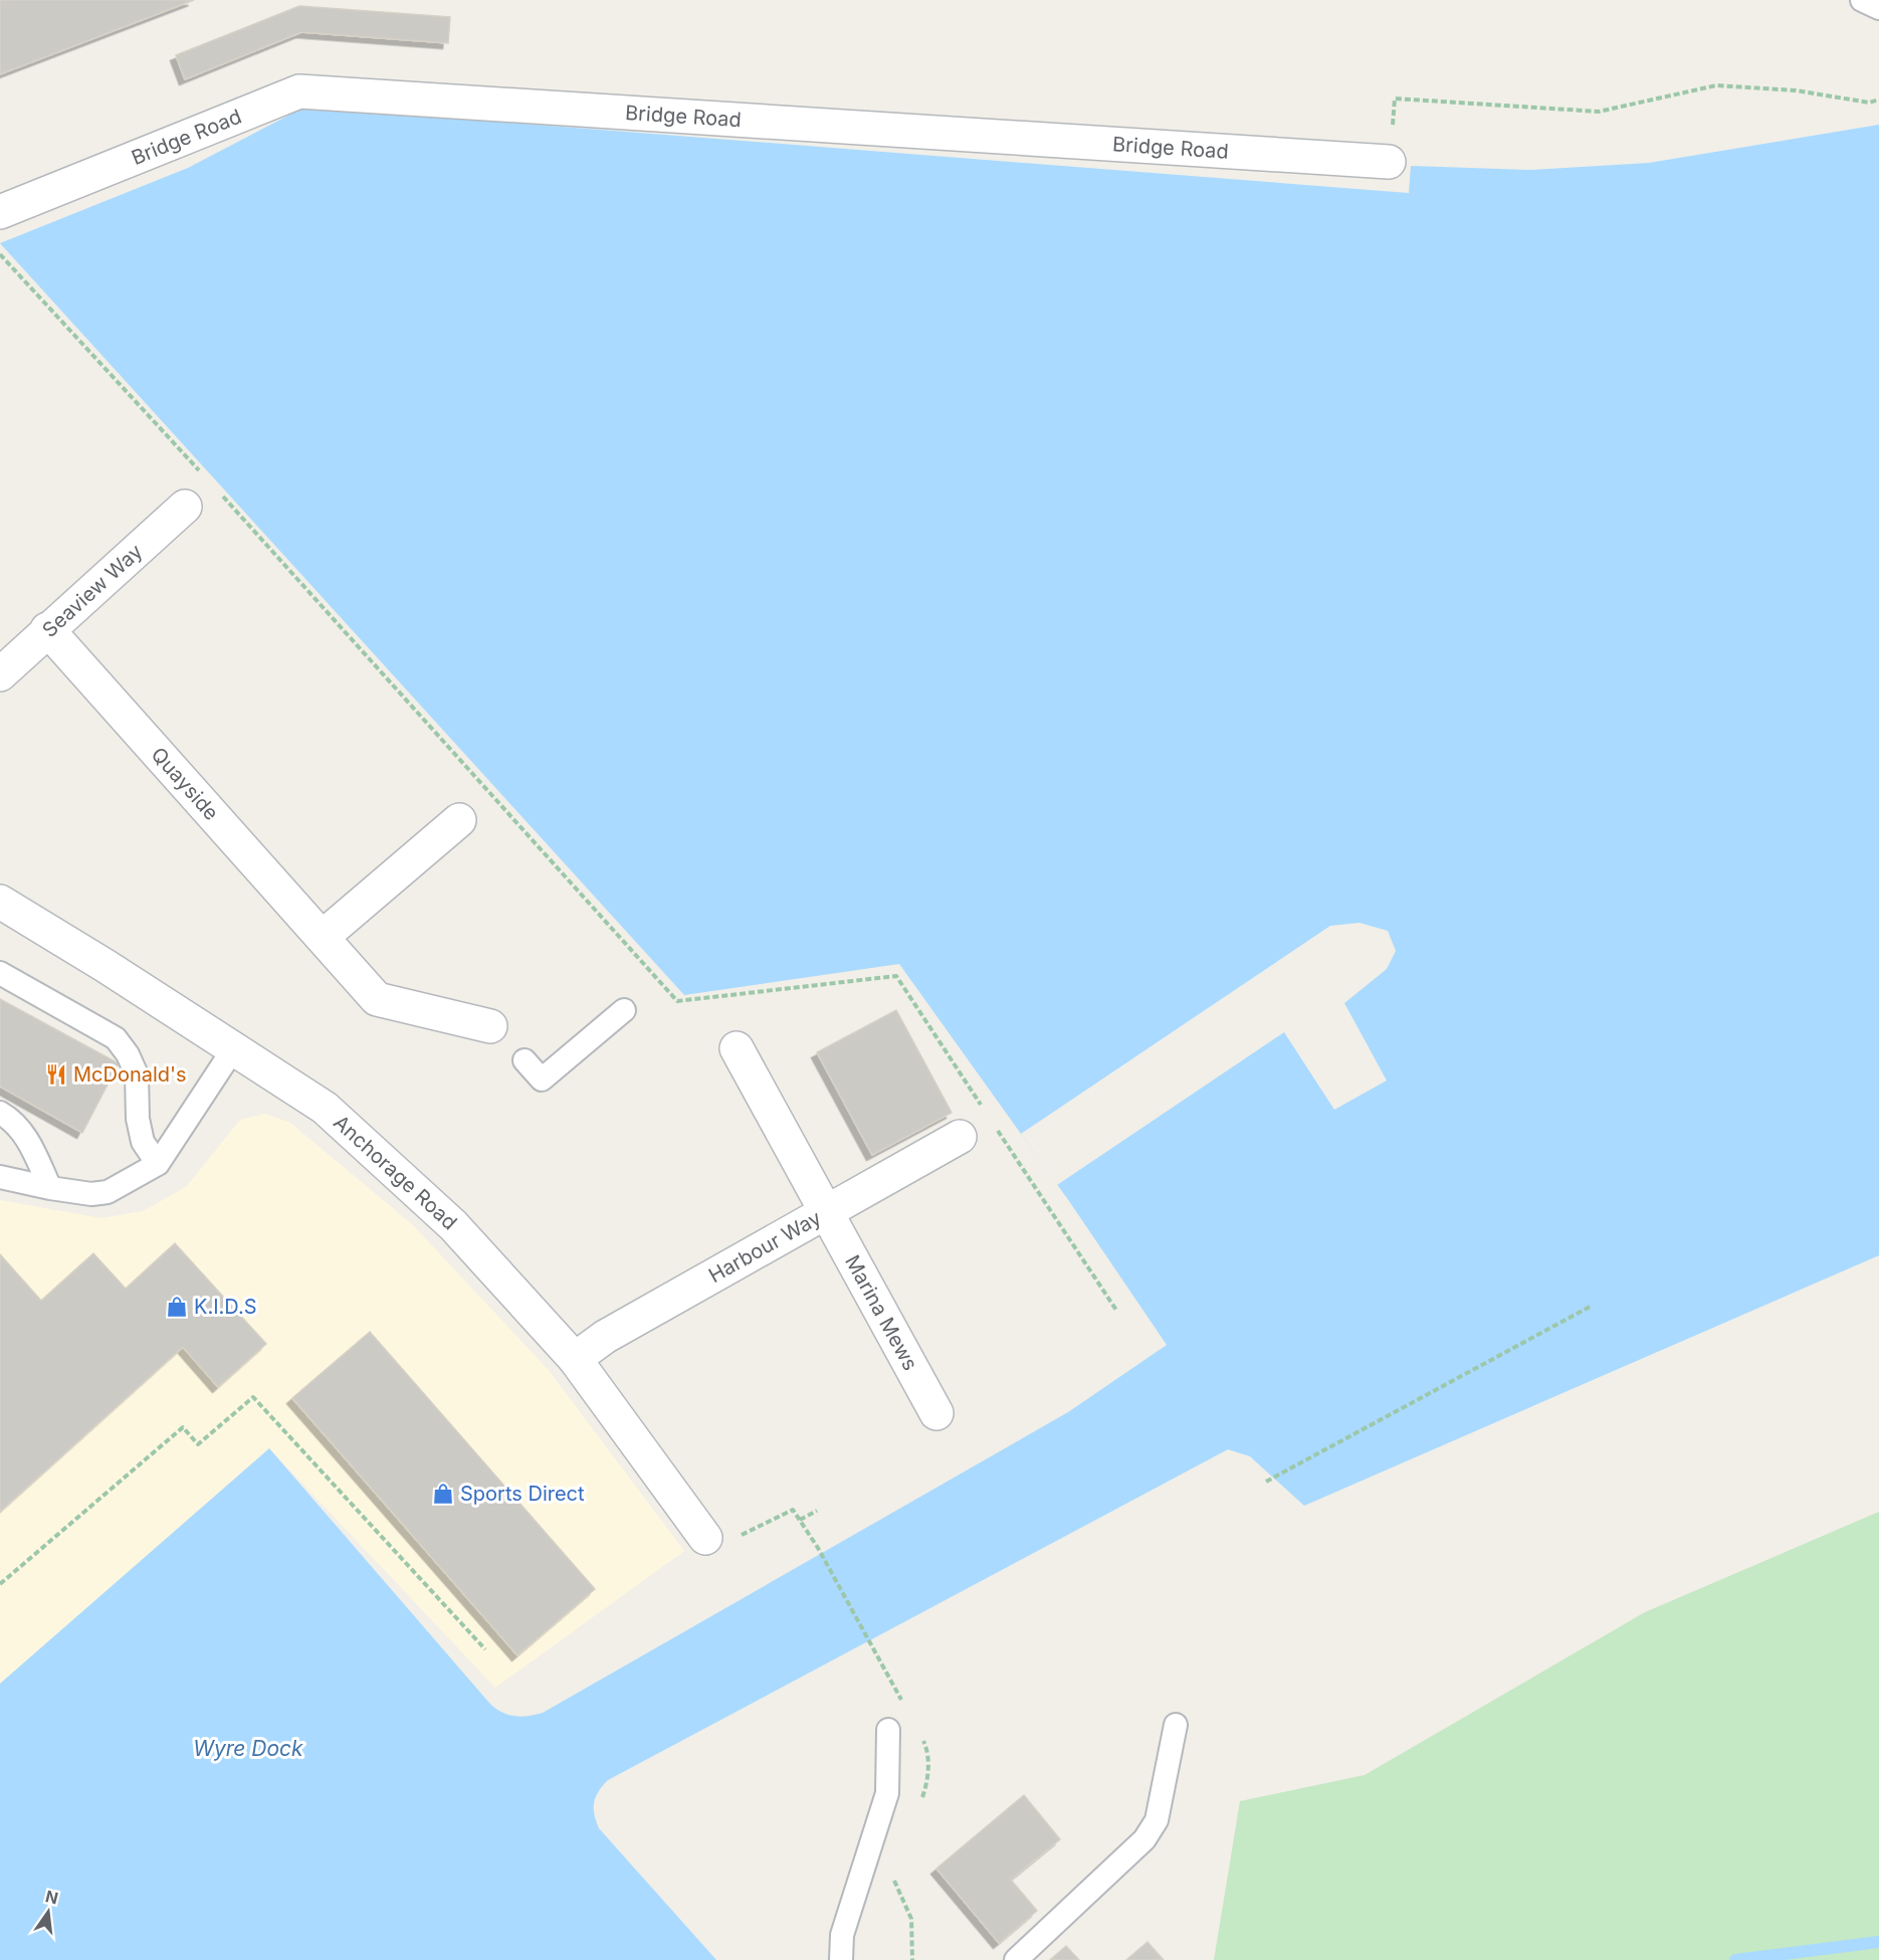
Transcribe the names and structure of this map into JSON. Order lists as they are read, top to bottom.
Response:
{
  "streets": {
    "street": [
      "Bridge Road",
      "Seaview Way",
      "Quayside",
      "Anchorage Road",
      "Harbour Way",
      "Marina Mews"
    ]
  },
  "crossings": [
    ["Seaview Way", "Quayside"],
    ["Anchorage Road", "Harbour Way"],
    ["Harbour Way", "Marina Mews"]
  ],
  "water": ["Wyre Dock"],
  "places": {
    "restaurant": ["McDonald's"],
    "shop": ["K.I.D.S", "Sports Direct"]
  },
  "north": "top"
}
